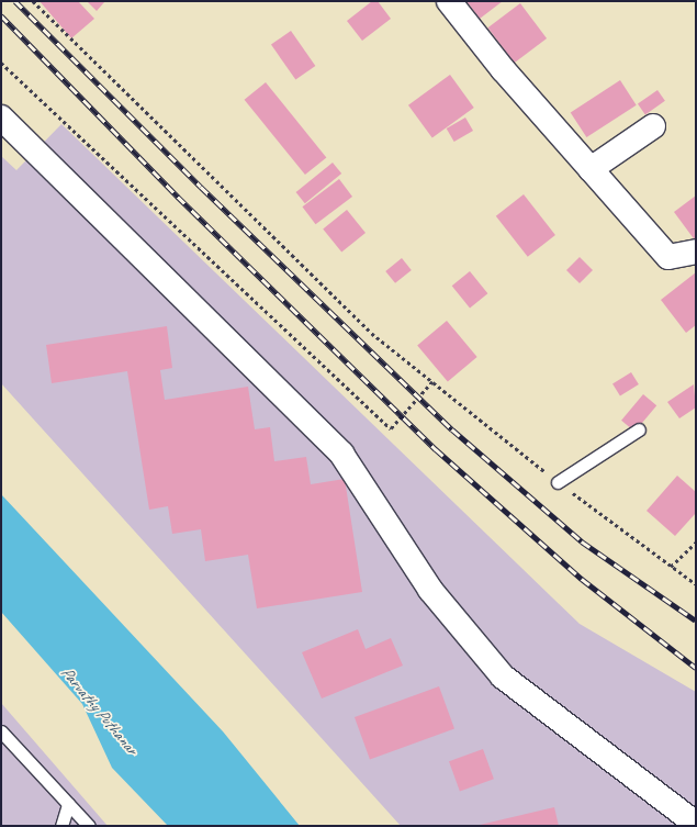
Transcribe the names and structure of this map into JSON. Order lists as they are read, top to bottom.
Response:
{
  "water": ["Parvathy Puthanar"]
}
